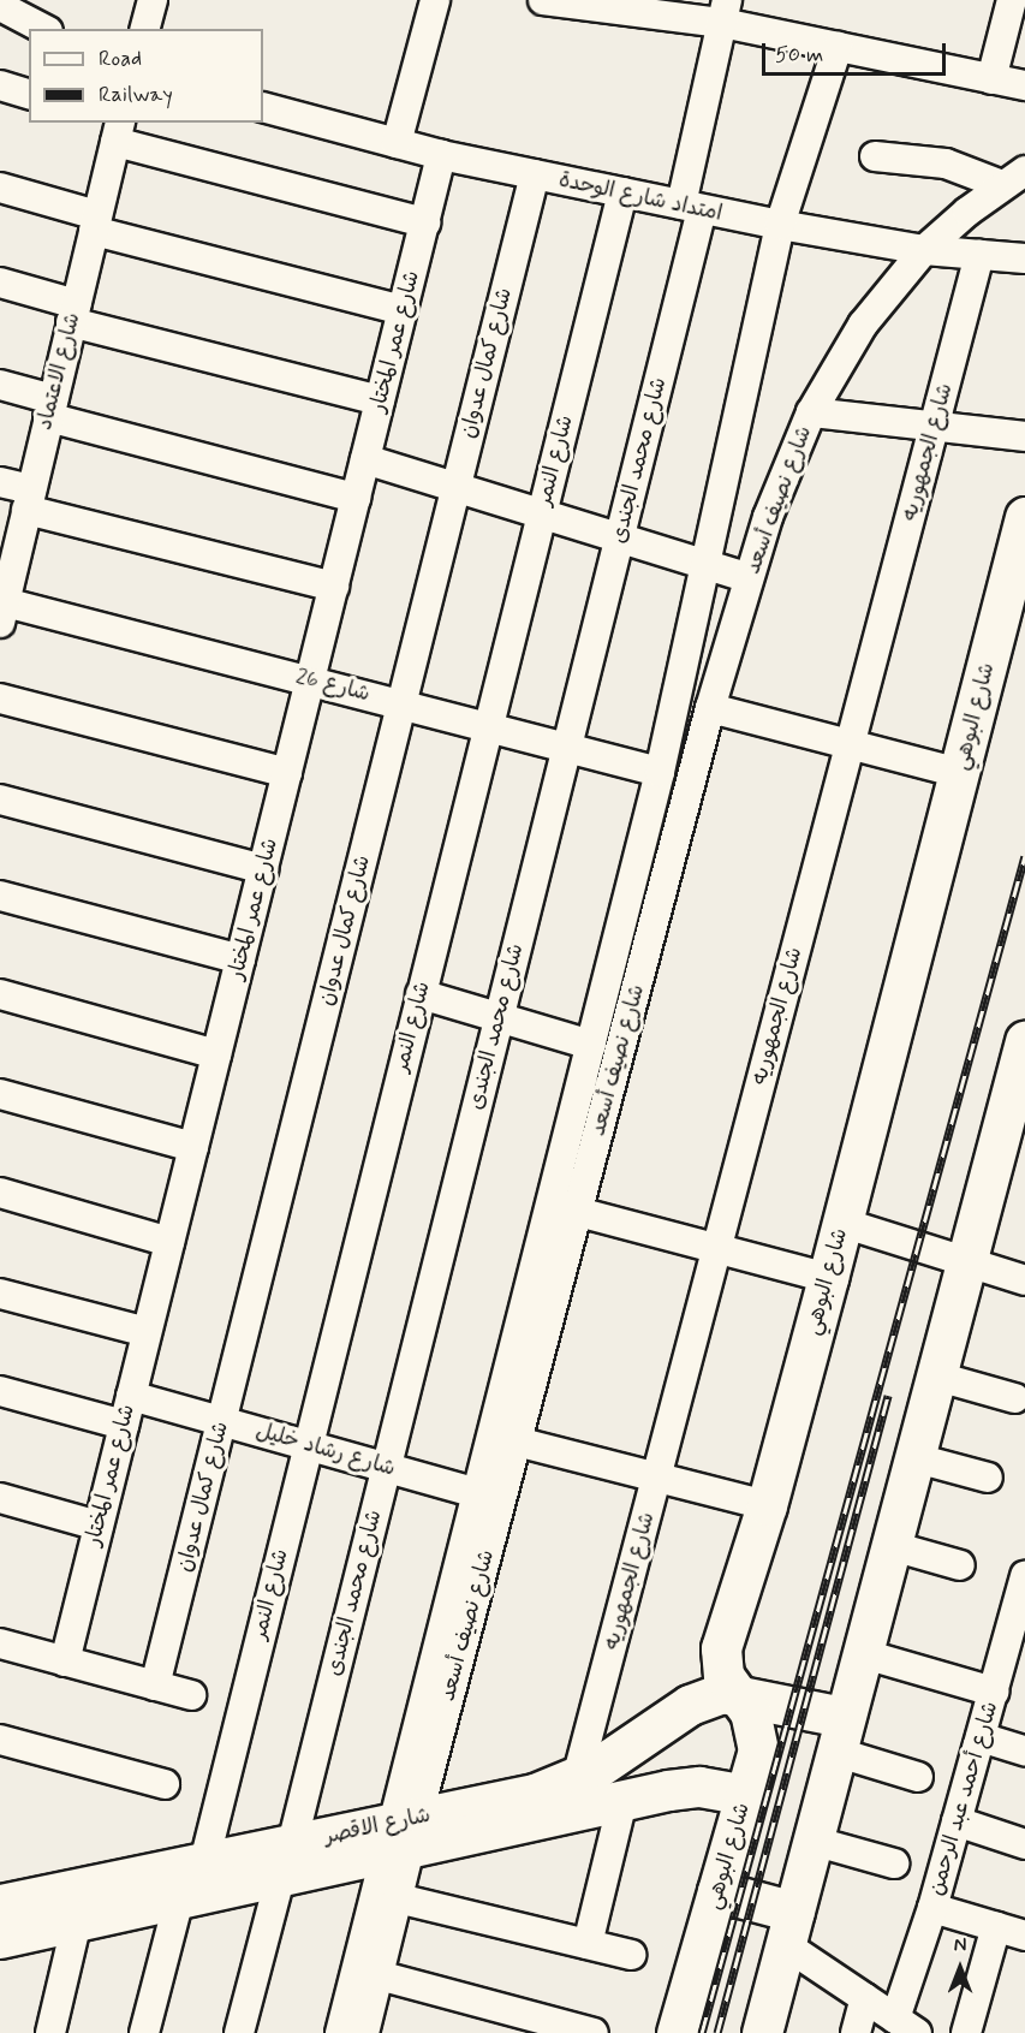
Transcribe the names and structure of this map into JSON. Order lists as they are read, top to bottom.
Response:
{
  "streets": {
    "street": [
      "امتداد شارع الوحدة",
      "شارع عمر المختار",
      "شارع كمال عدوان",
      "شارع الاعتماد",
      "شارع الجمهوريه",
      "شارع النمر",
      "شارع محمد الجندى",
      "شارع نصيف أسعد",
      "شارع 26",
      "شارع البوهي",
      "شارع رشاد خليل",
      "شارع أحمد عبد الرحمن",
      "شارع الاقصر"
    ]
  },
  "crossings": [
    ["امتداد شارع الوحدة", "شارع عمر المختار"],
    ["امتداد شارع الوحدة", "شارع كمال عدوان"],
    ["امتداد شارع الوحدة", "شارع الجمهوريه"],
    ["امتداد شارع الوحدة", "شارع النمر"],
    ["امتداد شارع الوحدة", "شارع محمد الجندى"],
    ["امتداد شارع الوحدة", "شارع نصيف أسعد"],
    ["شارع عمر المختار", "شارع 26"],
    ["شارع عمر المختار", "شارع رشاد خليل"],
    ["شارع كمال عدوان", "شارع 26"],
    ["شارع كمال عدوان", "شارع رشاد خليل"],
    ["شارع الاعتماد", "شارع 26"],
    ["شارع الجمهوريه", "شارع الاقصر"],
    ["شارع النمر", "شارع 26"],
    ["شارع النمر", "شارع رشاد خليل"],
    ["شارع النمر", "شارع الاقصر"],
    ["شارع محمد الجندى", "شارع 26"],
    ["شارع محمد الجندى", "شارع رشاد خليل"],
    ["شارع محمد الجندى", "شارع الاقصر"],
    ["شارع نصيف أسعد", "شارع 26"],
    ["شارع نصيف أسعد", "شارع رشاد خليل"],
    ["شارع نصيف أسعد", "شارع الاقصر"],
    ["شارع البوهي", "شارع الاقصر"]
  ],
  "legend": ["Road", "Railway"],
  "scale_bar": "50 m",
  "north": "top"
}
